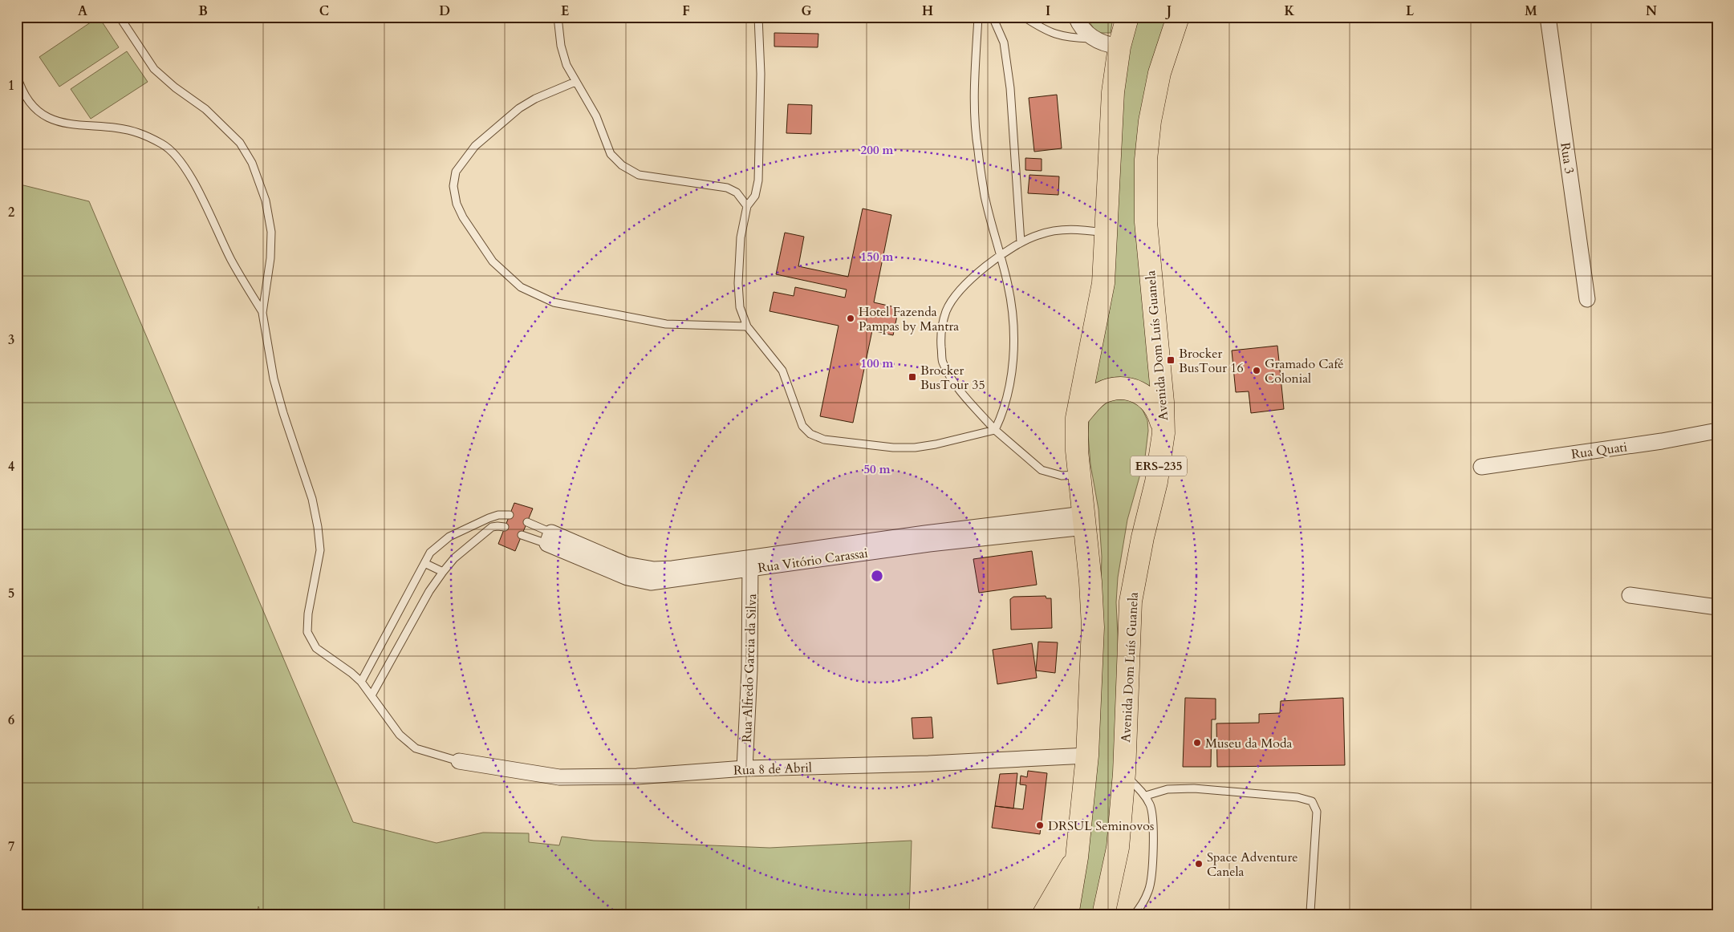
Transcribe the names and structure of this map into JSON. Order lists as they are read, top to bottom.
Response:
{
  "streets": {
    "main road": ["Avenida Dom Luís Guanela", "ERS-235"],
    "street": [
      "Rua 3",
      "Rua Quati",
      "Rua Vitório Carassai",
      "Rua Alfredo Garcia da Silva",
      "Rua 8 de Abril"
    ]
  },
  "crossings": [
    ["Rua Vitório Carassai", "Rua Alfredo Garcia da Silva"],
    ["Rua Alfredo Garcia da Silva", "Rua 8 de Abril"]
  ],
  "places": {
    "other": [
      "Hotel Fazenda Pampas by Mantra",
      "Gramado Café Colonial",
      "Museu da Moda",
      "DRSUL Seminovos",
      "Space Adventure Canela"
    ],
    "transit": ["Brocker BusTour 16", "Brocker BusTour 35"]
  },
  "grid": {
    "columns": [
      "A",
      "B",
      "C",
      "D",
      "E",
      "F",
      "G",
      "H",
      "I",
      "J",
      "K",
      "L",
      "M",
      "N"
    ],
    "rows": [
      "1",
      "2",
      "3",
      "4",
      "5",
      "6",
      "7"
    ]
  },
  "rings": [
    "200 m",
    "150 m",
    "100 m",
    "50 m"
  ]
}
